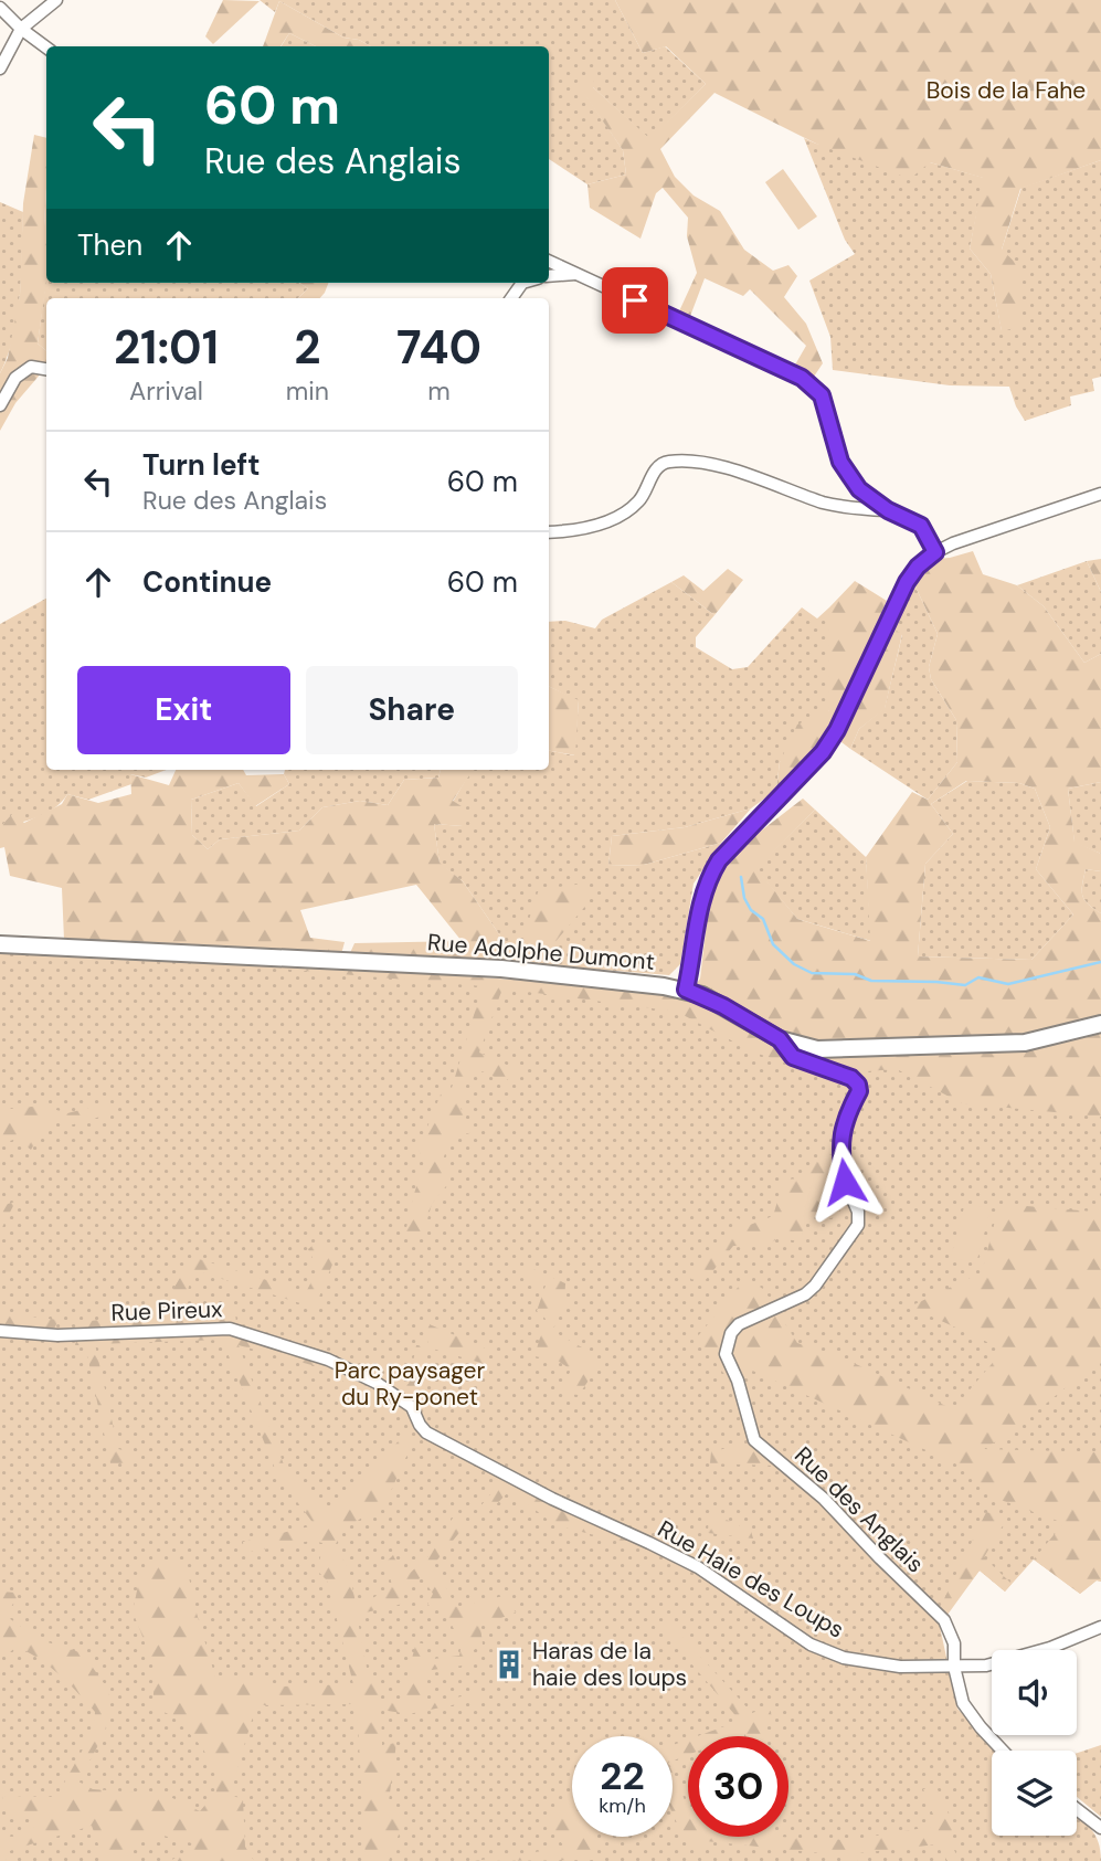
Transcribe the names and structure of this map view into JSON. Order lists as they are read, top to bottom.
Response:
{
  "streets": {
    "main road": ["Rue Adolphe Dumont"],
    "street": ["Rue Pireux", "Rue des Anglais", "Rue Haie des Loups"]
  },
  "crossings": [
    ["Rue Adolphe Dumont", "Rue des Anglais"],
    ["Rue Pireux", "Rue Haie des Loups"],
    ["Rue des Anglais", "Rue Haie des Loups"]
  ],
  "parks": ["Bois de la Fahe", "Parc paysager du Ry-ponet"],
  "places": {
    "building": ["Haras de la haie des loups"]
  },
  "page": {
    "turn": ["60 m", "Rue des Anglais"],
    "then": "Then",
    "eta": [
      "21:01",
      "Arrival",
      "2",
      "min",
      "740",
      "m"
    ],
    "list": [
      {
        "name": "Turn left",
        "note": "Rue des Anglais",
        "value": "60 m"
      },
      {
        "name": "Continue",
        "value": "60 m"
      }
    ],
    "buttons": ["Exit", "Share"],
    "speed": "22 km/h",
    "limit": "30"
  }
}
